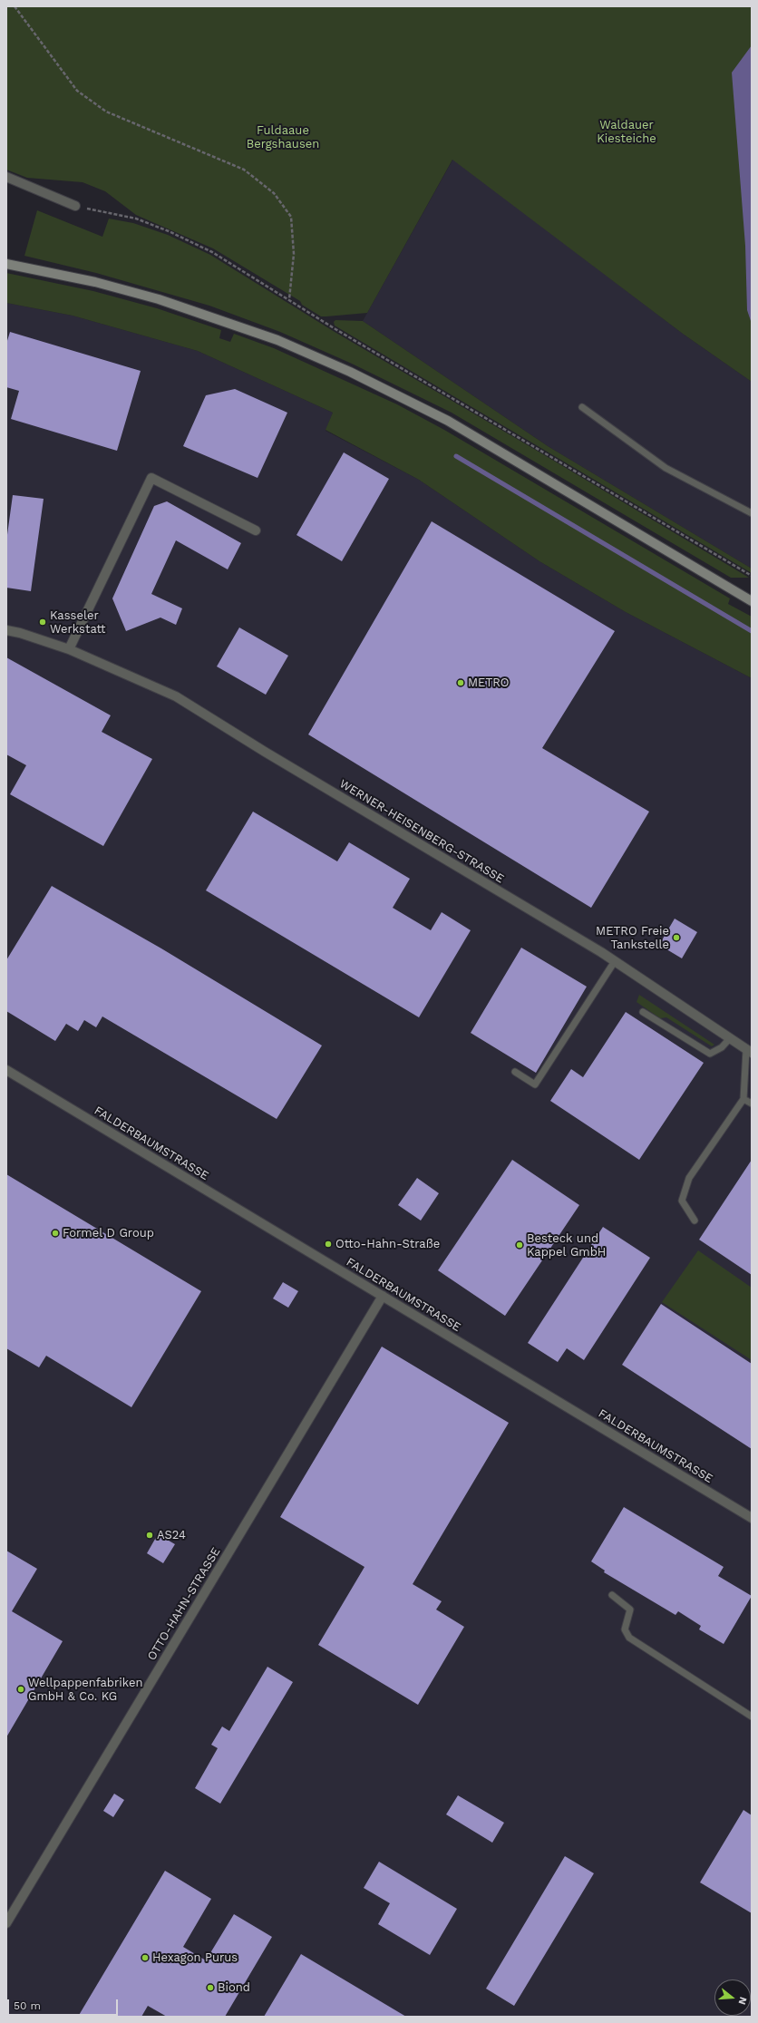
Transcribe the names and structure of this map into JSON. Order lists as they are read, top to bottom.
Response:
{
  "streets": {
    "street": ["WERNER-HEISENBERG-STRASSE", "FALDERBAUMSTRASSE", "OTTO-HAHN-STRASSE"]
  },
  "crossings": [
    ["FALDERBAUMSTRASSE", "OTTO-HAHN-STRASSE"]
  ],
  "parks": ["Waldauer Kiesteiche", "Fuldaaue Bergshausen"],
  "places": [
    "Kasseler Werkstatt",
    "METRO",
    "METRO Freie Tankstelle",
    "Formel D Group",
    "Otto-Hahn-Straße",
    "Besteck und Kappel GmbH",
    "AS24",
    "Wellpappenfabriken GmbH & Co. KG",
    "Hexagon Purus",
    "Biond"
  ],
  "scale_bar": "50 m",
  "north": "right"
}
